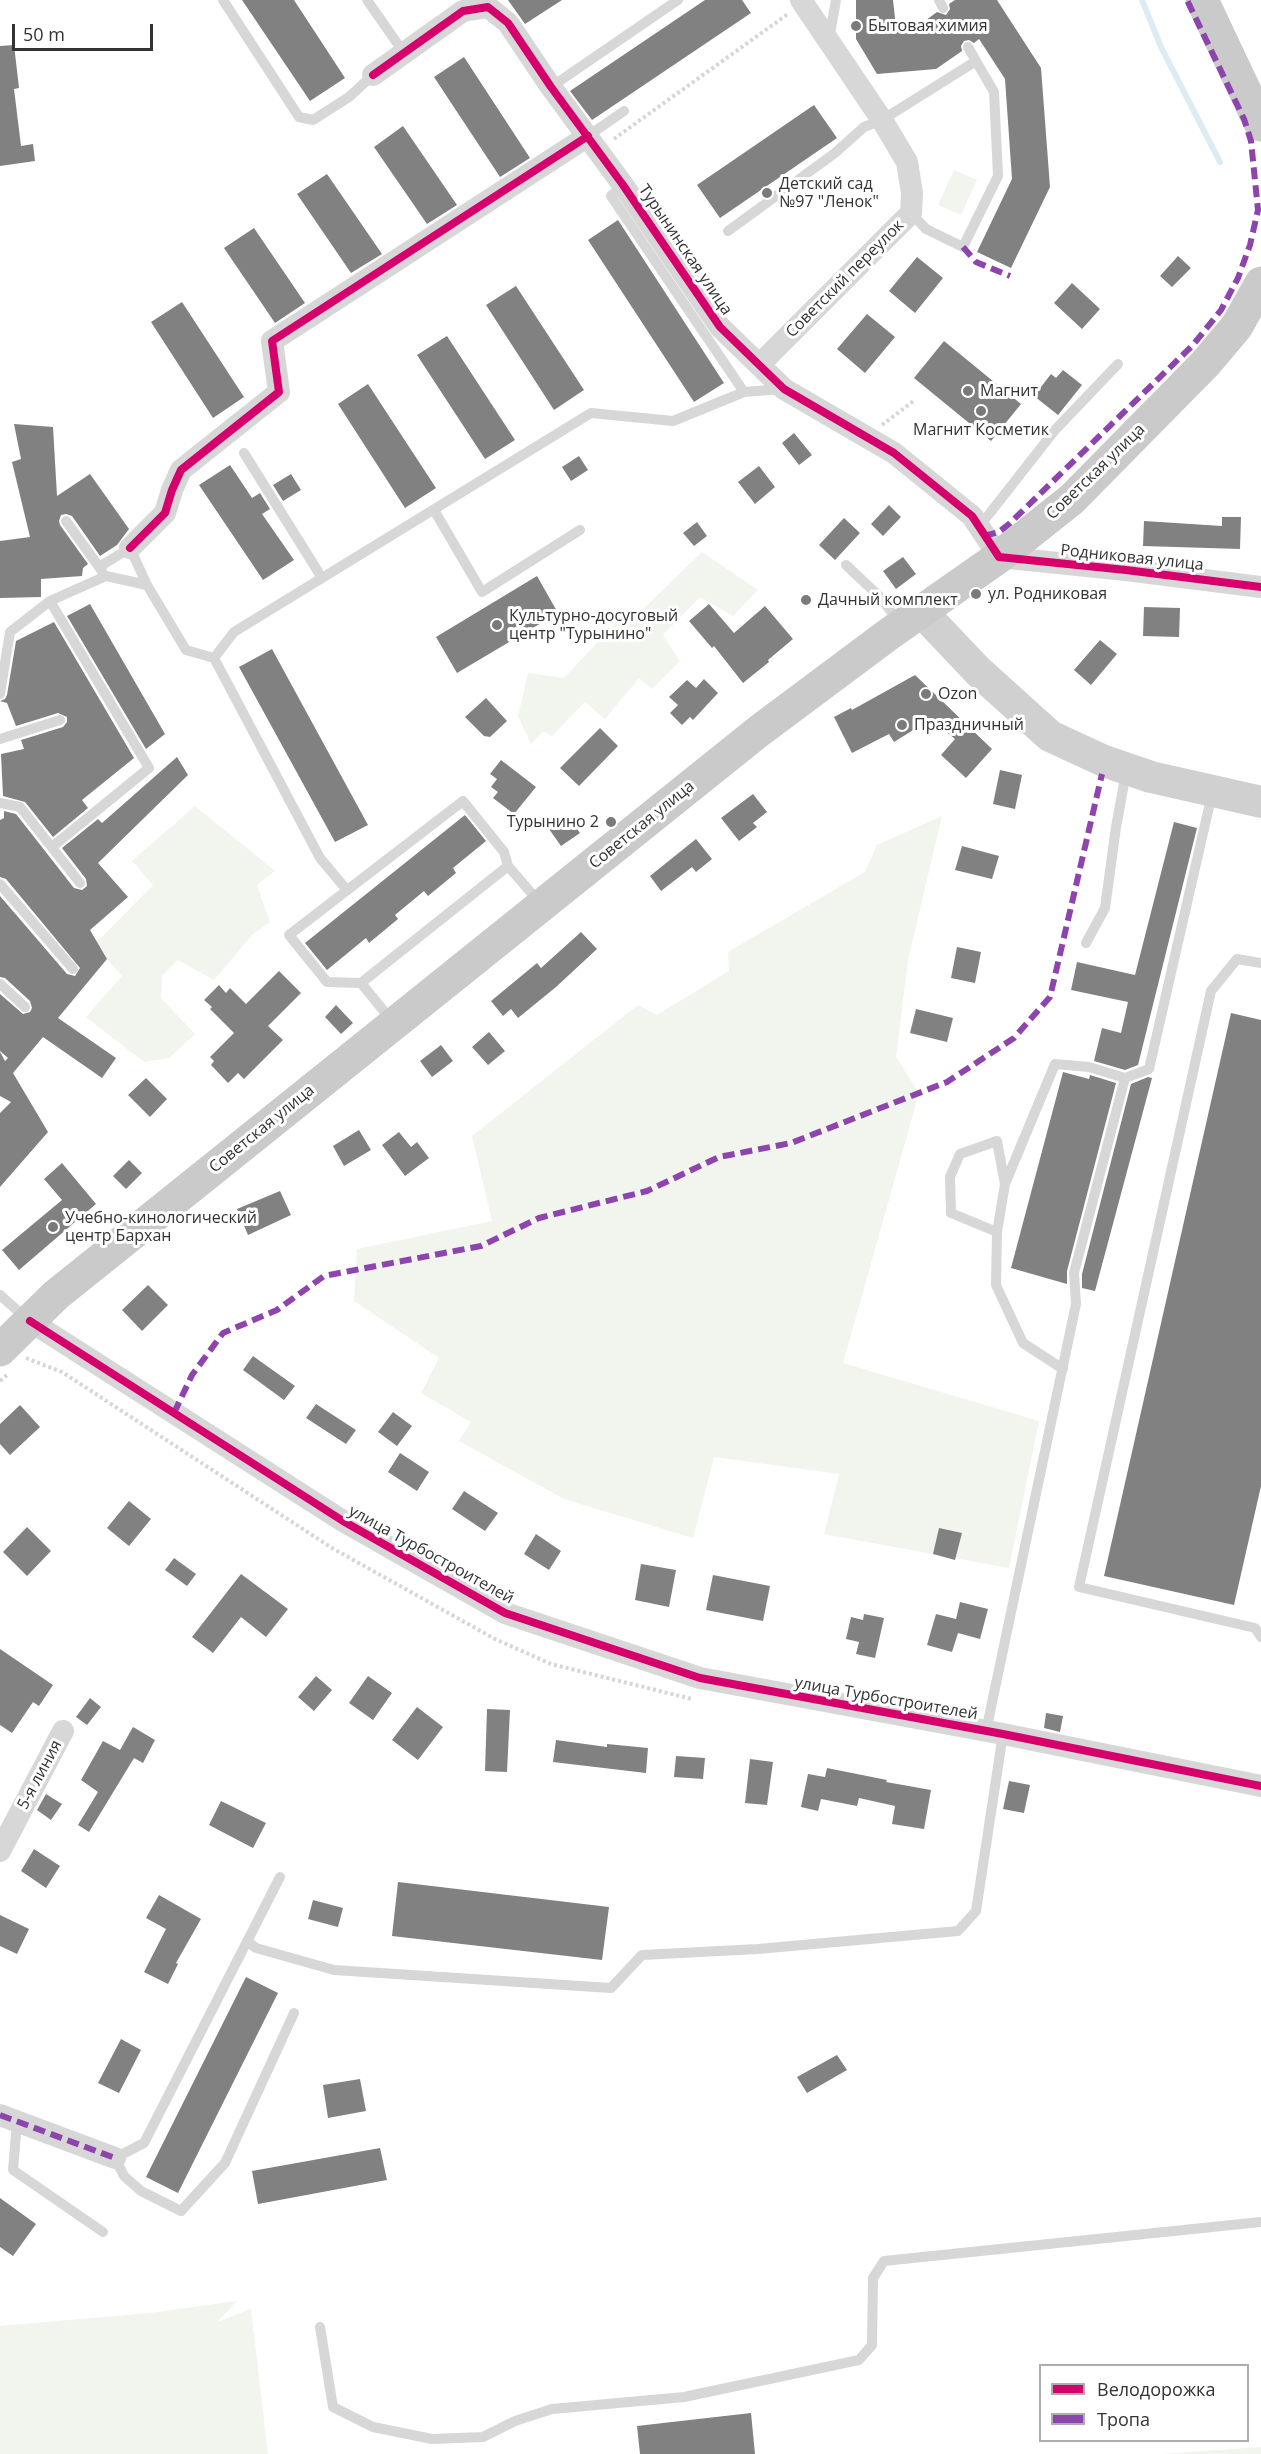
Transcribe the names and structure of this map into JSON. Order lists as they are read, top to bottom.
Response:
{
  "streets": {
    "main road": ["Советская улица"],
    "street": [
      "Турынинская улица",
      "Советский переулок",
      "Родниковая улица",
      "улица Турбостроителей",
      "5-я линия"
    ]
  },
  "crossings": [
    ["Турынинская улица", "Советский переулок"],
    ["Турынинская улица", "Советская улица"],
    ["Турынинская улица", "Родниковая улица"],
    ["Советская улица", "Родниковая улица"],
    ["Советская улица", "улица Турбостроителей"]
  ],
  "places": [
    "Бытовая химия",
    "Детский сад №97 \"Ленок\"",
    "Магнит",
    "Магнит Косметик",
    "ул. Родниковая",
    "Дачный комплект",
    "Культурно-досуговый центр \"Турынино\"",
    "Ozon",
    "Праздничный",
    "Турынино 2",
    "Учебно-кинологический центр Бархан"
  ],
  "legend": ["Велодорожка", "Тропа"],
  "scale_bar": "50 m"
}
